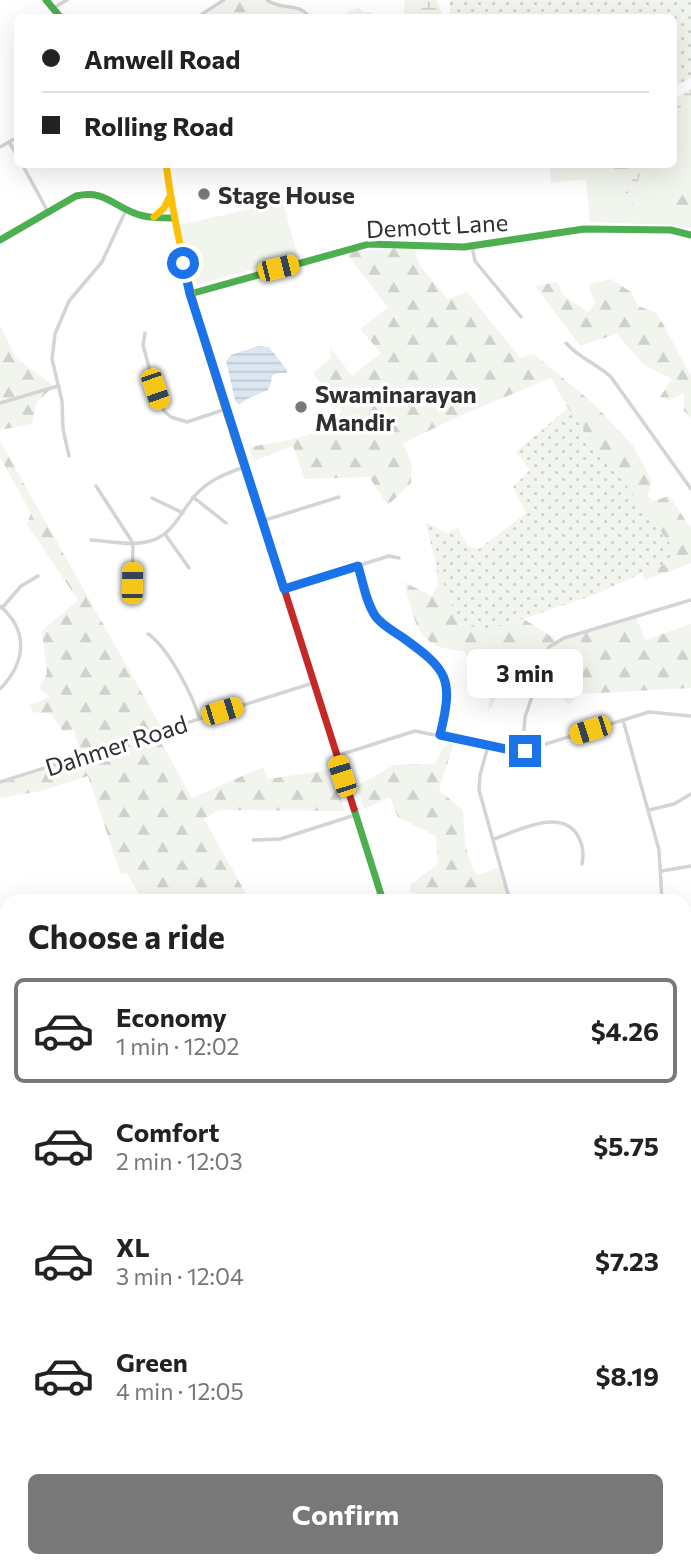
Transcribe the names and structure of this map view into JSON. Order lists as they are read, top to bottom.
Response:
{
  "streets": {
    "main road": ["Demott Lane"],
    "street": ["Dahmer Road"]
  },
  "places": ["Stage House", "Swaminarayan Mandir"],
  "page": {
    "banner": ["Amwell Road", "Rolling Road"],
    "bubble": "3 min",
    "heading": "Choose a ride",
    "list": [
      {
        "name": "Economy",
        "note": "1 min · 12:02",
        "value": "$4.26"
      },
      {
        "name": "Comfort",
        "note": "2 min · 12:03",
        "value": "$5.75"
      },
      {
        "name": "XL",
        "note": "3 min · 12:04",
        "value": "$7.23"
      },
      {
        "name": "Green",
        "note": "4 min · 12:05",
        "value": "$8.19"
      }
    ],
    "buttons": "Confirm"
  }
}
